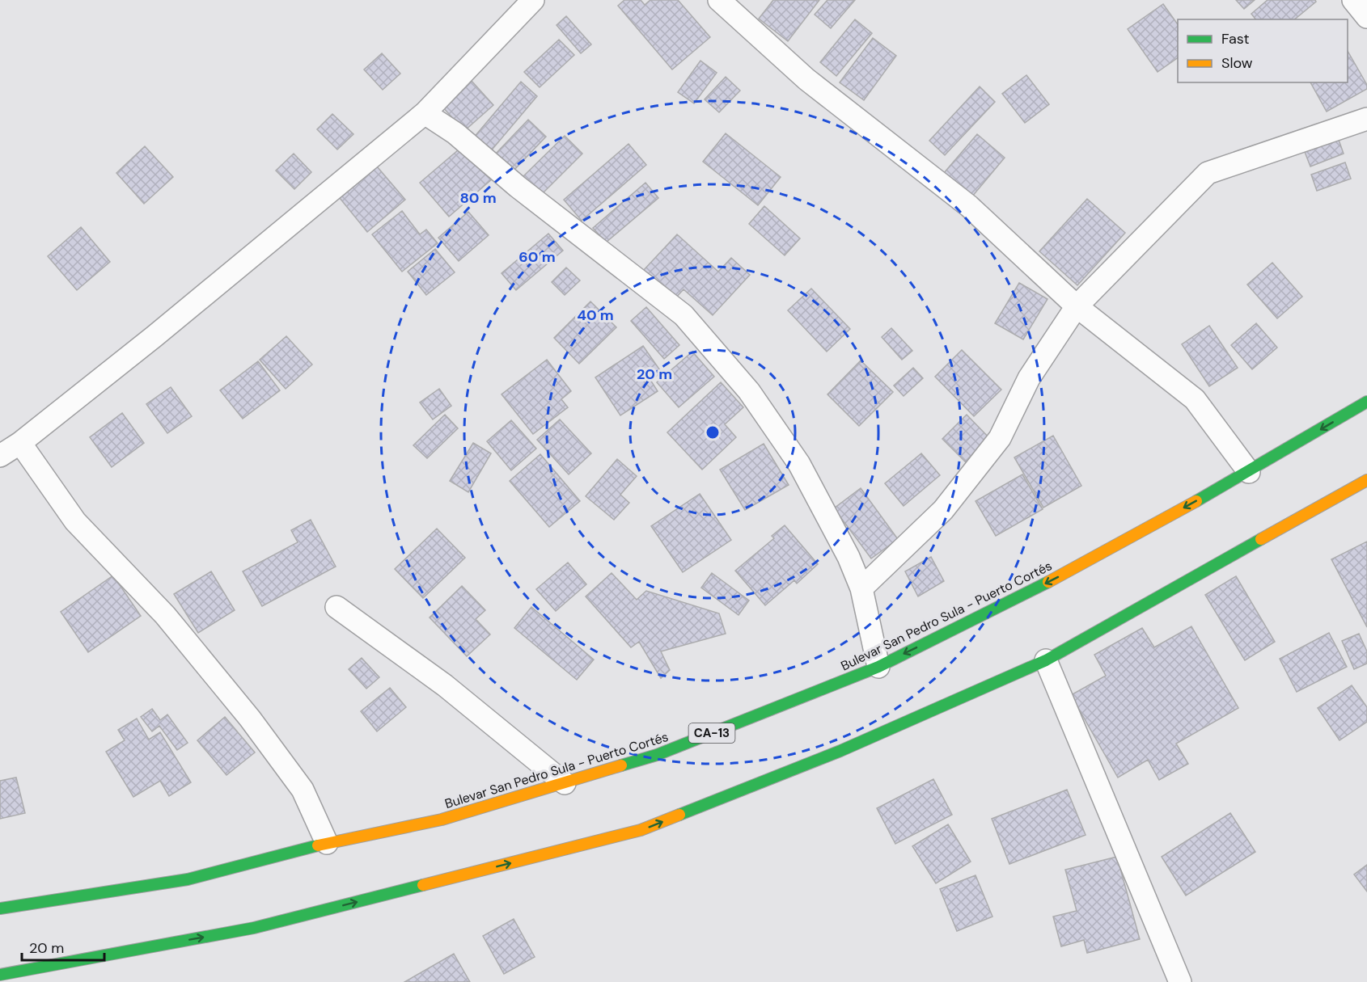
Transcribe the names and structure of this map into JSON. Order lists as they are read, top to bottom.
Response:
{
  "streets": {
    "highway": ["Bulevar San Pedro Sula - Puerto Cortés", "CA-13"]
  },
  "legend": ["Fast", "Slow"],
  "scale_bar": "20 m",
  "rings": [
    "80 m",
    "60 m",
    "40 m",
    "20 m"
  ]
}
